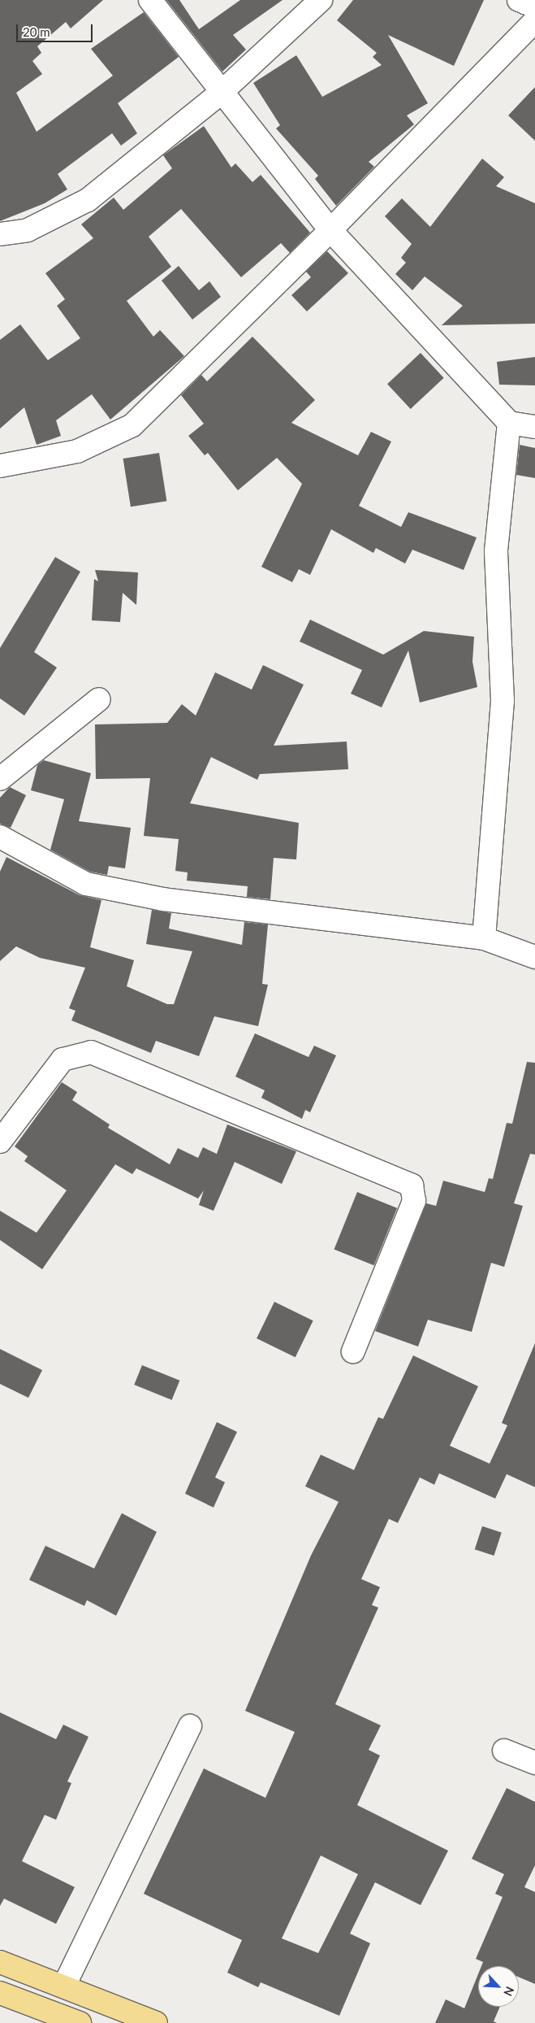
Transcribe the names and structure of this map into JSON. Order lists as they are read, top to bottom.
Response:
{
  "scale_bar": "20 m",
  "north": "bottom right"
}
